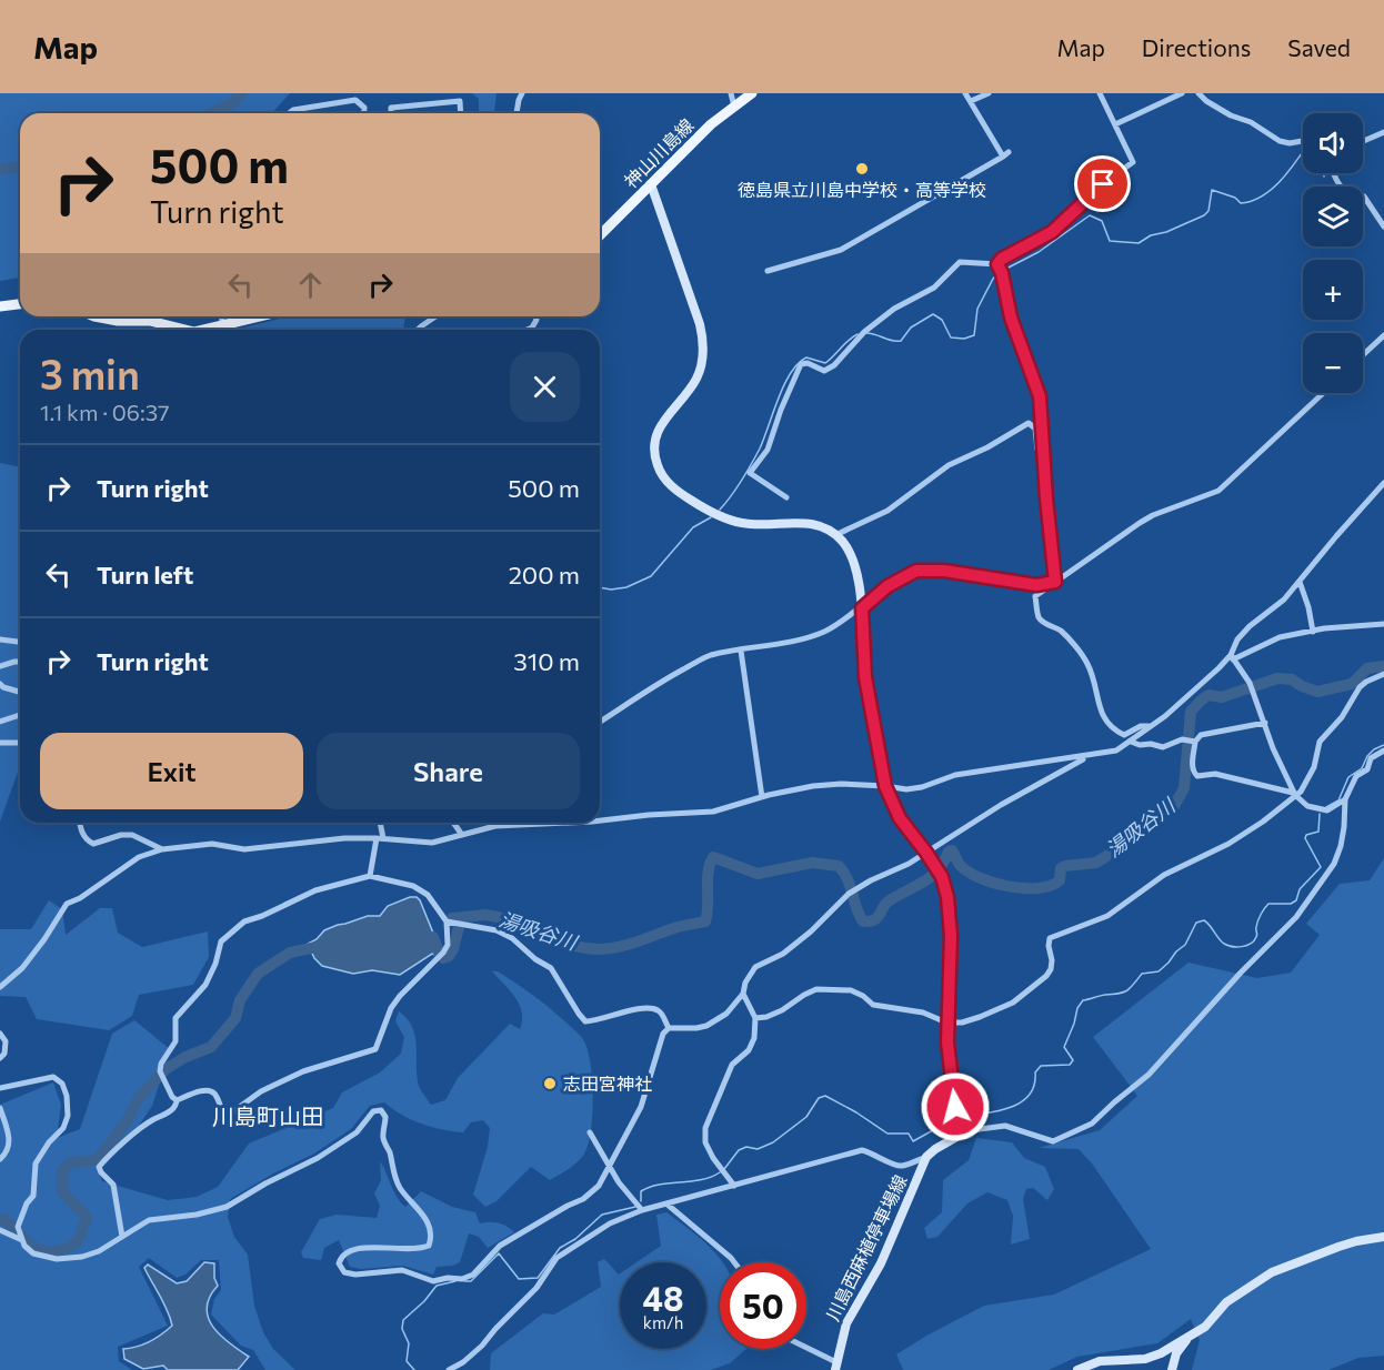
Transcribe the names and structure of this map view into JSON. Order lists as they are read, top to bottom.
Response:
{
  "streets": {
    "main road": ["神山川島線", "川島西麻植停車場線"]
  },
  "districts": ["川島町山田"],
  "water": ["湯吸谷川"],
  "places": ["徳島県立川島中学校・高等学校", "志田宮神社"],
  "page": {
    "header": "Map",
    "nav": ["Map", "Directions", "Saved"],
    "map_buttons": ["+", "−"],
    "turn": ["500 m", "Turn right"],
    "heading": ["3 min", "1.1 km · 06:37"],
    "list": [
      {
        "name": "Turn right",
        "value": "500 m"
      },
      {
        "name": "Turn left",
        "value": "200 m"
      },
      {
        "name": "Turn right",
        "value": "310 m"
      }
    ],
    "buttons": ["Exit", "Share"],
    "speed": "48 km/h",
    "limit": "50"
  }
}
